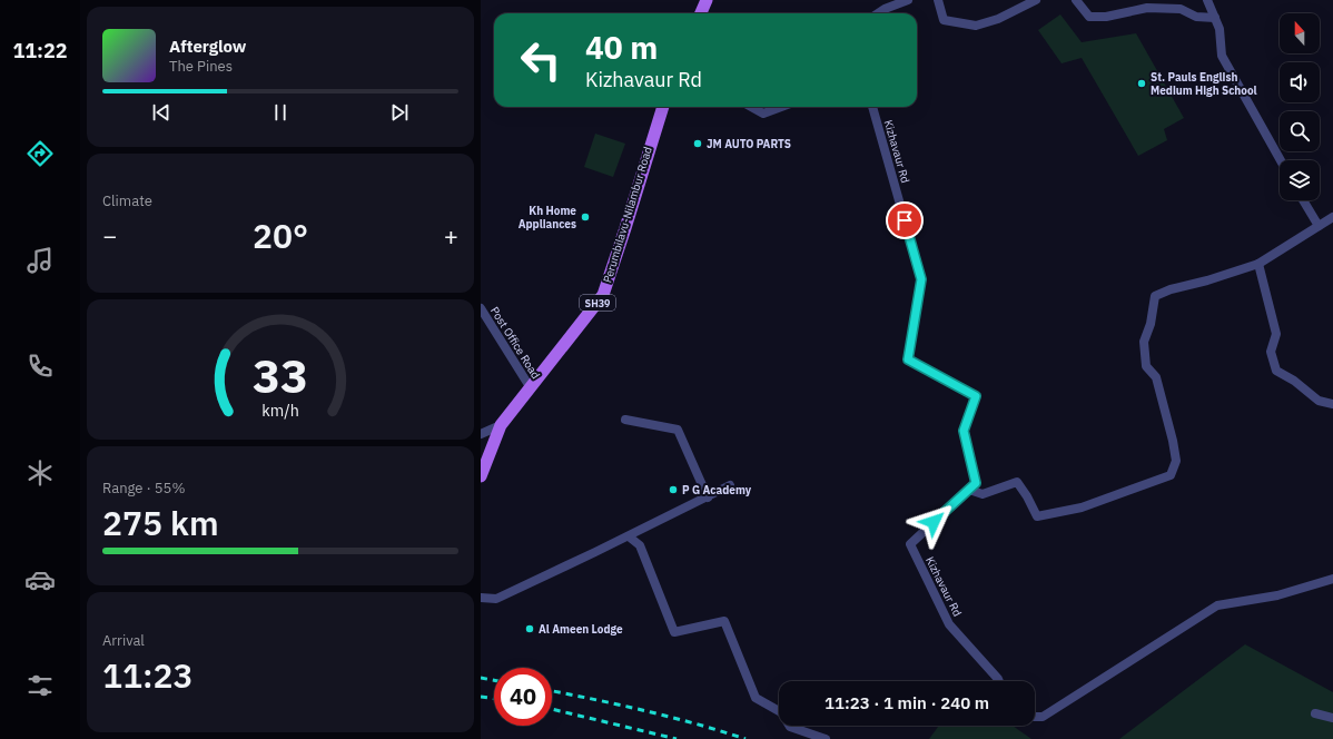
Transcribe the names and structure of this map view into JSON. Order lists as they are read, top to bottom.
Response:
{
  "streets": {
    "main road": ["Perumbilavu-Nilambur Road", "SH39"],
    "street": ["Kizhavaur Rd", "Post Office Road"]
  },
  "crossings": [
    ["Perumbilavu-Nilambur Road", "Post Office Road"]
  ],
  "places": [
    "St. Pauls English Medium High School",
    "JM AUTO PARTS",
    "Kh Home Appliances",
    "P G Academy",
    "Al Ameen Lodge"
  ],
  "north": "top",
  "page": {
    "tabs": "11:22",
    "turn": ["40 m", "Kizhavaur Rd"],
    "song": ["Afterglow", "The Pines"],
    "tile": [
      "Climate",
      ["Range · 55%", "275 km"],
      ["Arrival", "11:23"]
    ],
    "heat": ["−", "20°", "+"],
    "limit": "40",
    "trip": "11:23 · 1 min · 240 m",
    "gauge": ["33", "km/h"]
  }
}
